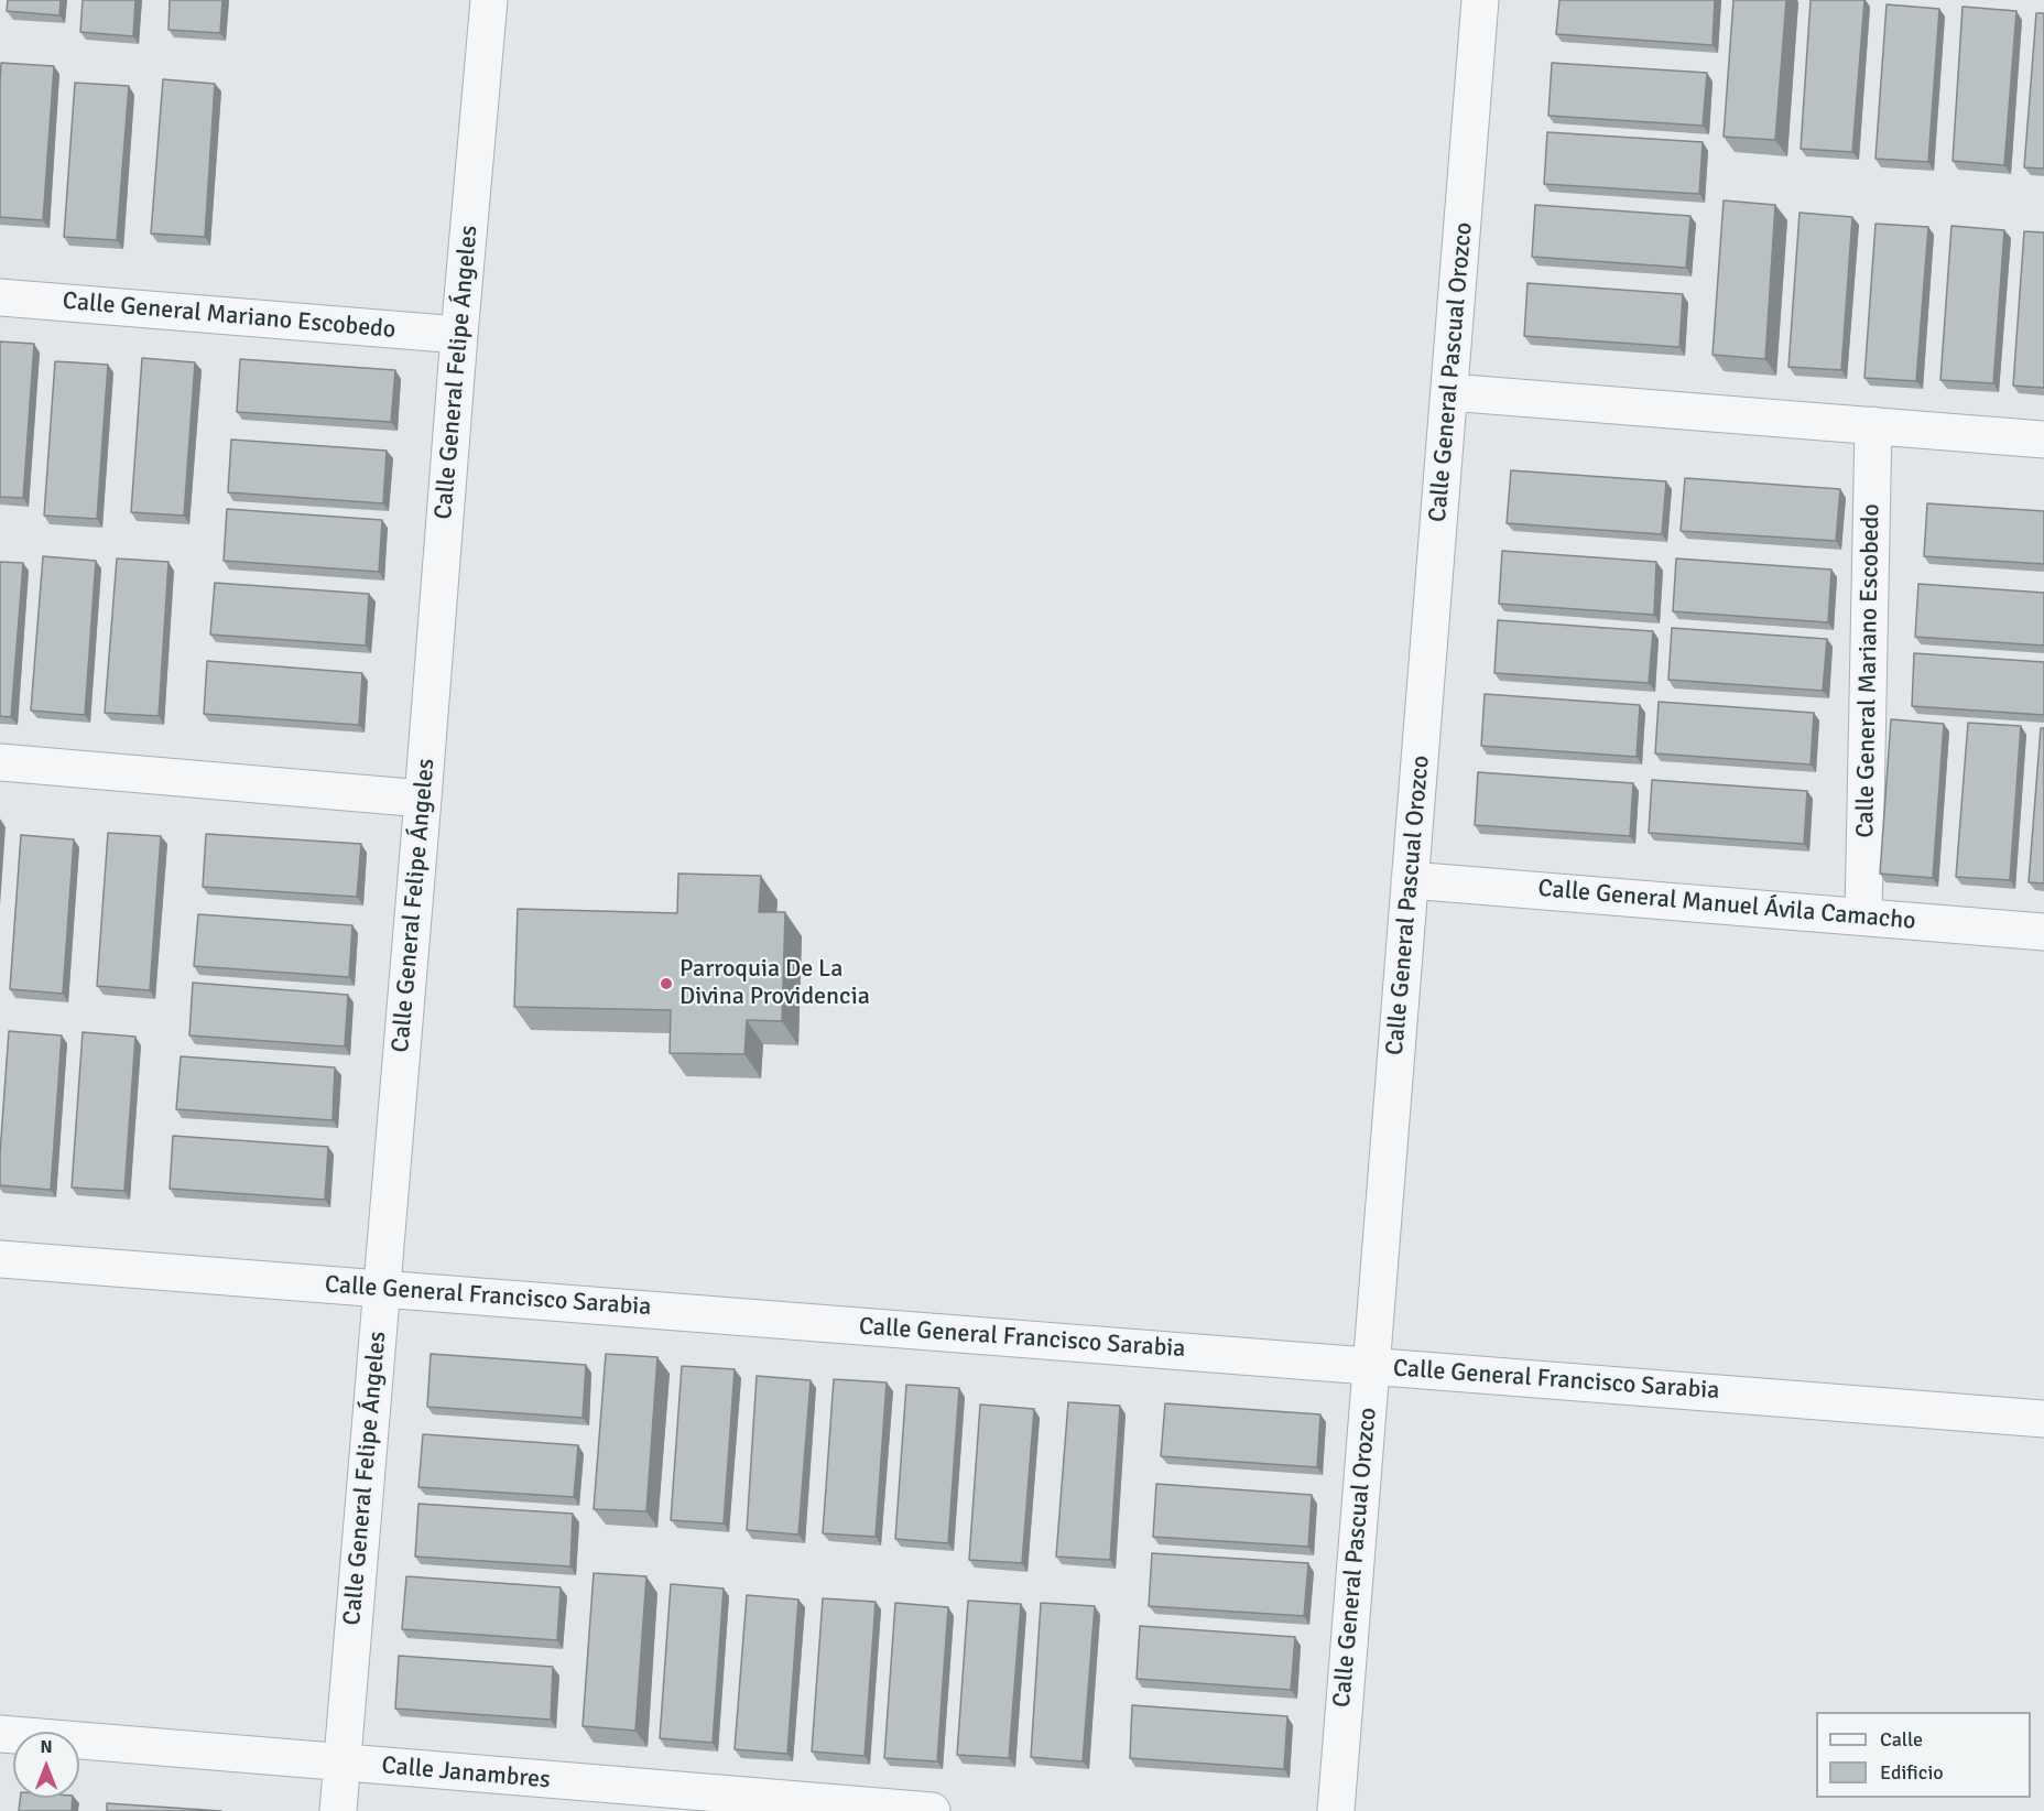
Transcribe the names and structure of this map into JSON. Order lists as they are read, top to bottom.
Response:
{
  "streets": {
    "street": [
      "Calle General Mariano Escobedo",
      "Calle General Felipe Ángeles",
      "Calle General Pascual Orozco",
      "Calle General Manuel Ávila Camacho",
      "Calle General Francisco Sarabia",
      "Calle Janambres"
    ]
  },
  "crossings": [
    ["Calle General Mariano Escobedo", "Calle General Felipe Ángeles"],
    ["Calle General Mariano Escobedo", "Calle General Manuel Ávila Camacho"],
    ["Calle General Felipe Ángeles", "Calle General Francisco Sarabia"],
    ["Calle General Felipe Ángeles", "Calle Janambres"],
    ["Calle General Pascual Orozco", "Calle General Manuel Ávila Camacho"],
    ["Calle General Pascual Orozco", "Calle General Francisco Sarabia"]
  ],
  "places": ["Parroquia De La Divina Providencia"],
  "legend": ["Calle", "Edificio"],
  "north": "top"
}
